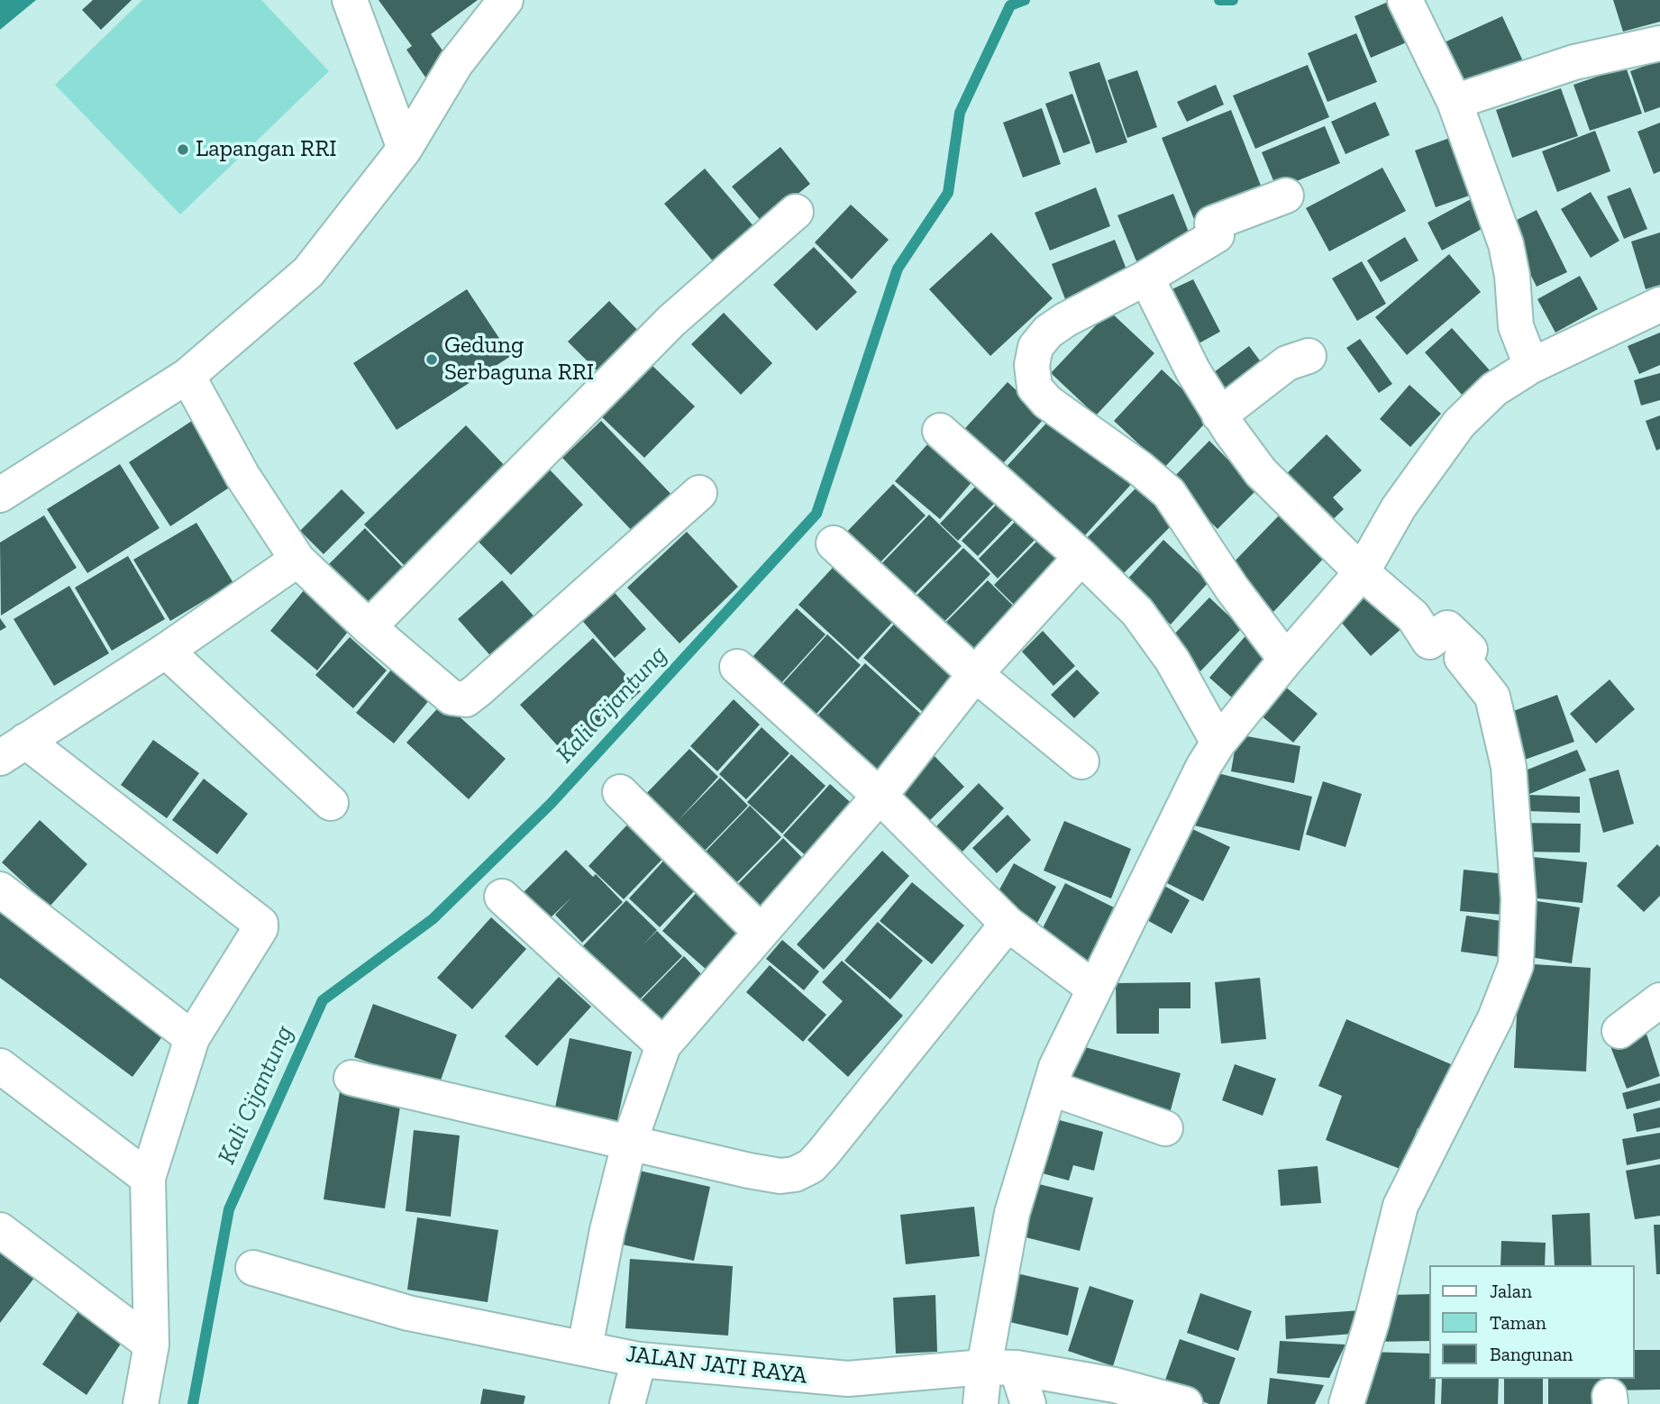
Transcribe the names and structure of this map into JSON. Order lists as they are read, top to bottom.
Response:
{
  "streets": {
    "street": ["JALAN JATI RAYA"]
  },
  "water": ["Kali Cijantung"],
  "places": ["Lapangan RRI", "Gedung Serbaguna RRI"],
  "legend": ["Jalan", "Taman", "Bangunan"]
}
